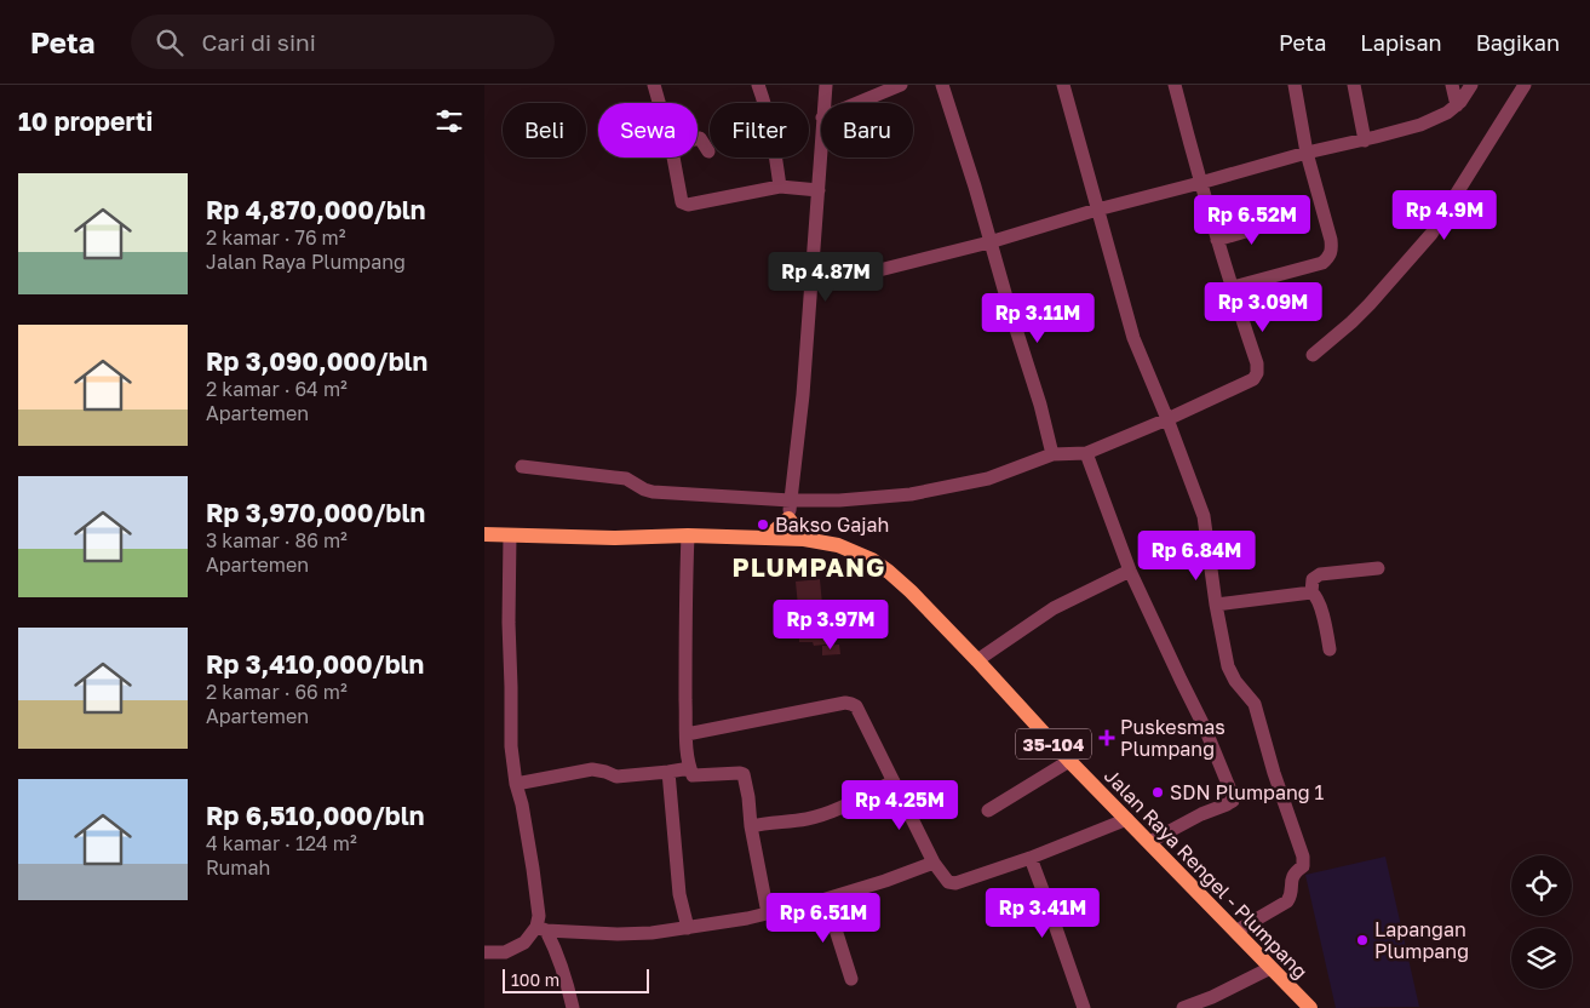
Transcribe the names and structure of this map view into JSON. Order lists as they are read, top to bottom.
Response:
{
  "streets": {
    "main road": ["35-104", "Jalan Raya Rengel - Plumpang"]
  },
  "crossings": [
    ["35-104", "Jalan Raya Rengel - Plumpang"]
  ],
  "districts": ["PLUMPANG"],
  "places": {
    "other": ["Bakso Gajah", "SDN Plumpang 1", "Lapangan Plumpang"],
    "health": ["Puskesmas Plumpang"]
  },
  "scale_bar": "100 m",
  "page": {
    "header": "Peta",
    "search": "Cari di sini",
    "nav": ["Peta", "Lapisan", "Bagikan"],
    "heading": "10 properti",
    "chip": [
      "Beli",
      "Sewa",
      "Filter",
      "Baru"
    ],
    "list": [
      {
        "name": "Rp 4,870,000/bln",
        "note": "2 kamar · 76 m² · Jalan Raya Plumpang"
      },
      {
        "name": "Rp 3,090,000/bln",
        "note": "2 kamar · 64 m² · Apartemen"
      },
      {
        "name": "Rp 3,970,000/bln",
        "note": "3 kamar · 86 m² · Apartemen"
      },
      {
        "name": "Rp 3,410,000/bln",
        "note": "2 kamar · 66 m² · Apartemen"
      },
      {
        "name": "Rp 6,510,000/bln",
        "note": "4 kamar · 124 m² · Rumah"
      }
    ],
    "price": [
      "Rp 4.9M",
      "Rp 6.52M",
      "Rp 4.87M",
      "Rp 3.09M",
      "Rp 3.11M",
      "Rp 6.84M",
      "Rp 3.97M",
      "Rp 4.25M",
      "Rp 3.41M",
      "Rp 6.51M"
    ],
    "scale": "100 m"
  }
}
